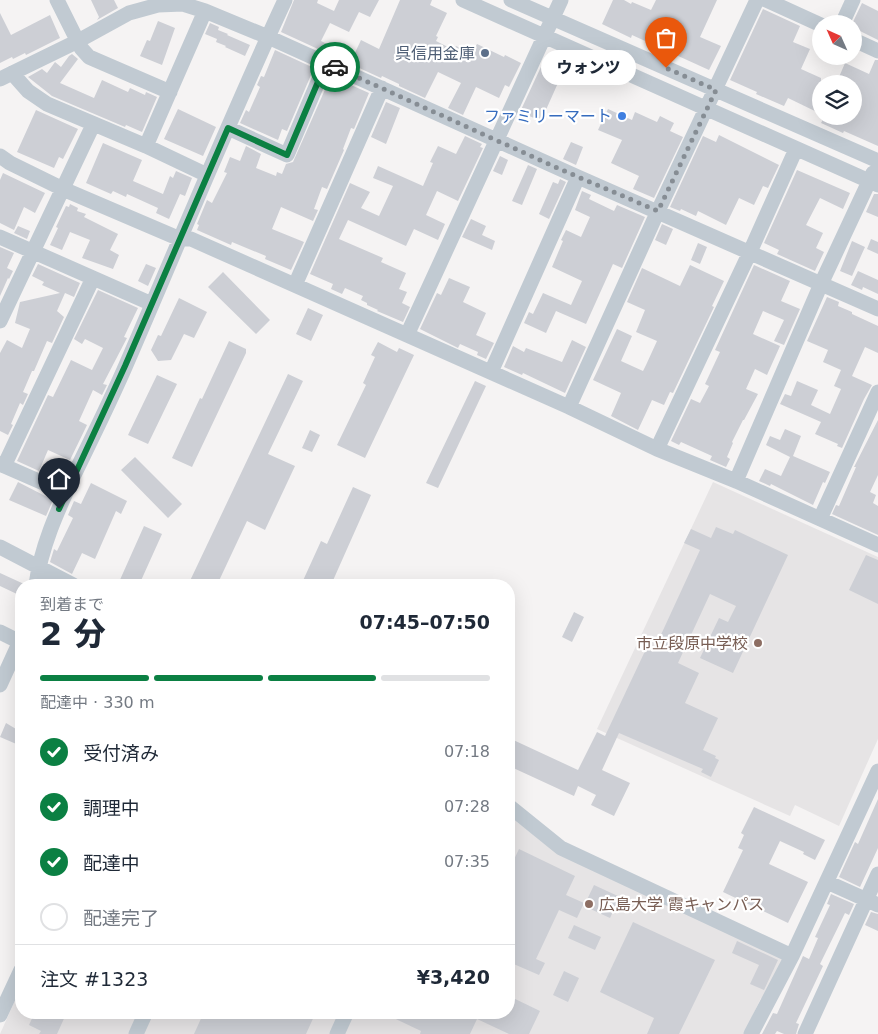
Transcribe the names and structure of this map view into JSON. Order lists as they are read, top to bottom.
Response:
{
  "places": [
    "呉信用金庫",
    "ウォンツ",
    "ファミリーマート",
    "市立段原中学校",
    "広島大学 霞キャンパス"
  ],
  "north": "top left",
  "page": {
    "bubble": "ウォンツ",
    "heading": ["2 分", "到着まで", "07:45–07:50"],
    "panel": ["注文 #1323", "¥3,420"],
    "bar": "配達中 · 330 m",
    "list": [
      ["受付済み", "07:18"],
      ["調理中", "07:28"],
      ["配達中", "07:35"],
      "配達完了"
    ]
  }
}
